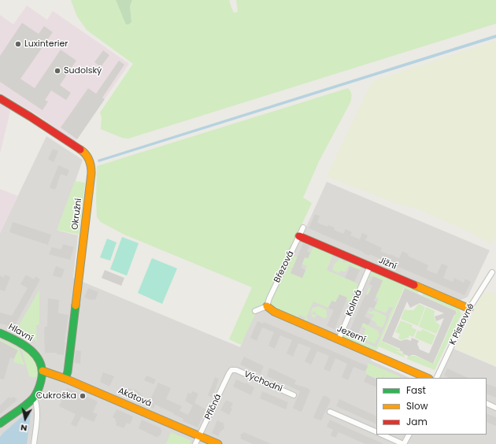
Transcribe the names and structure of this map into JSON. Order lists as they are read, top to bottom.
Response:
{
  "streets": {
    "street": [
      "Okružní",
      "Jižní",
      "Březová",
      "Kolmá",
      "K Pískovně",
      "Hlavní",
      "Jezerní",
      "Východní",
      "Akátová",
      "Příčná"
    ]
  },
  "crossings": [
    ["Okružní", "Akátová"],
    ["Jižní", "Březová"],
    ["Jižní", "Kolmá"],
    ["Jižní", "K Pískovně"],
    ["Březová", "Jezerní"],
    ["Kolmá", "Jezerní"],
    ["Hlavní", "Akátová"],
    ["Východní", "Příčná"],
    ["Akátová", "Příčná"]
  ],
  "places": ["Luxinterier", "Sudolský", "Cukroška"],
  "legend": ["Fast", "Slow", "Jam"],
  "north": "bottom"
}
